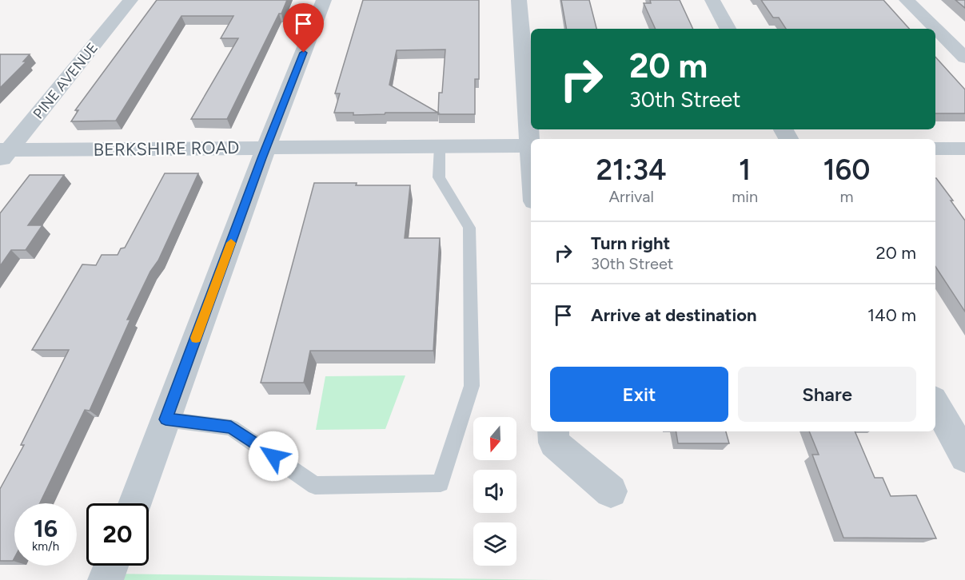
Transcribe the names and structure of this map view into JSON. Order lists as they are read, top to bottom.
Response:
{
  "streets": {
    "street": ["PINE AVENUE", "BERKSHIRE ROAD"]
  },
  "crossings": [
    ["PINE AVENUE", "BERKSHIRE ROAD"]
  ],
  "north": "bottom",
  "page": {
    "turn": ["20 m", "30th Street"],
    "eta": [
      "21:34",
      "Arrival",
      "1",
      "min",
      "160",
      "m"
    ],
    "list": [
      {
        "name": "Turn right",
        "note": "30th Street",
        "value": "20 m"
      },
      {
        "name": "Arrive at destination",
        "value": "140 m"
      }
    ],
    "buttons": ["Exit", "Share"],
    "speed": "16 km/h",
    "limit": "20"
  }
}
